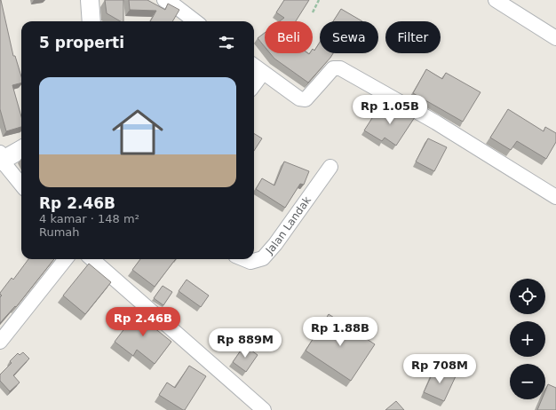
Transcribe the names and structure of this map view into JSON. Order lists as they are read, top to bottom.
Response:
{
  "streets": {
    "street": ["Jalan Landak"]
  },
  "page": {
    "chip": ["Beli", "Sewa", "Filter"],
    "heading": "5 properti",
    "list": [
      {
        "name": "Rp 2.46B",
        "note": "4 kamar · 148 m² · Rumah"
      }
    ],
    "price": [
      "Rp 1.05B",
      "Rp 2.46B",
      "Rp 1.88B",
      "Rp 889M",
      "Rp 708M"
    ],
    "map_buttons": ["+", "−"]
  }
}
